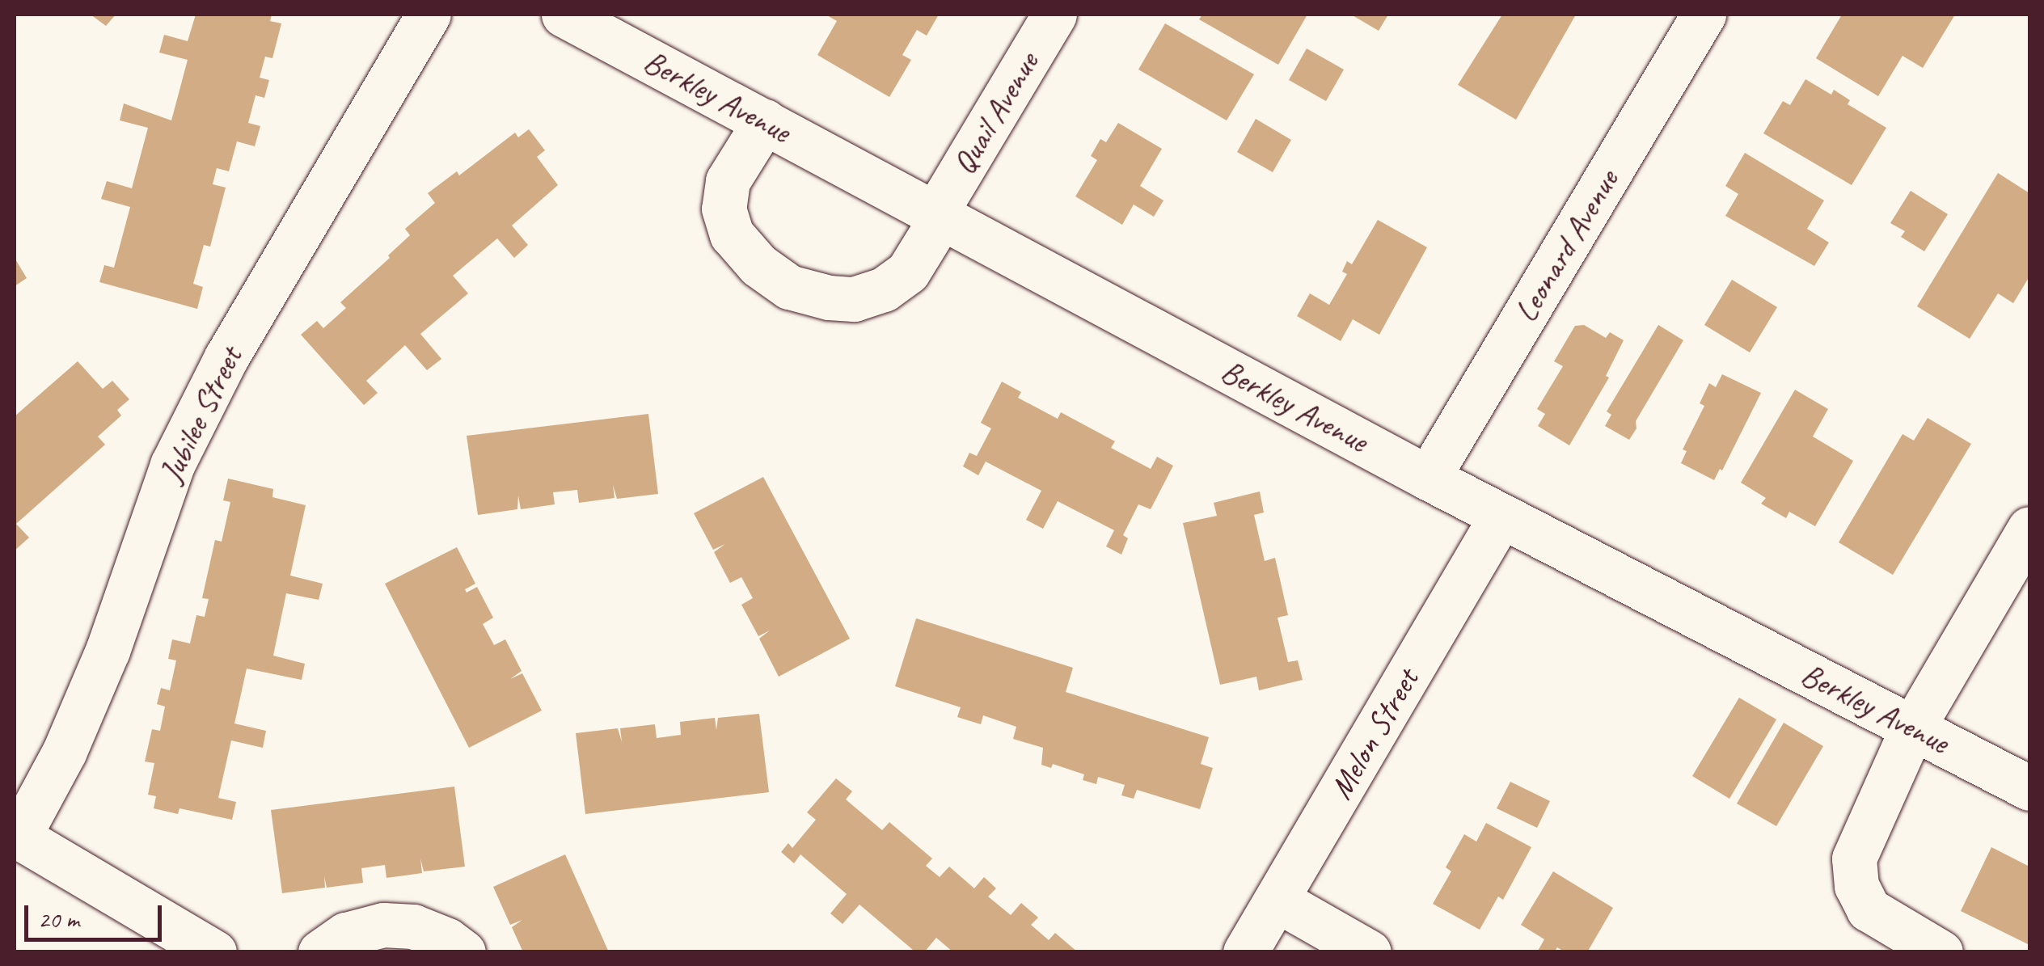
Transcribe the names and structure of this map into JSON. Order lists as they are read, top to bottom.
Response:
{
  "streets": {
    "street": [
      "Berkley Avenue",
      "Quail Avenue",
      "Leonard Avenue",
      "Jubilee Street",
      "Melon Street"
    ]
  },
  "crossings": [
    ["Berkley Avenue", "Quail Avenue"],
    ["Berkley Avenue", "Leonard Avenue"],
    ["Berkley Avenue", "Melon Street"]
  ],
  "scale_bar": "20 m"
}
